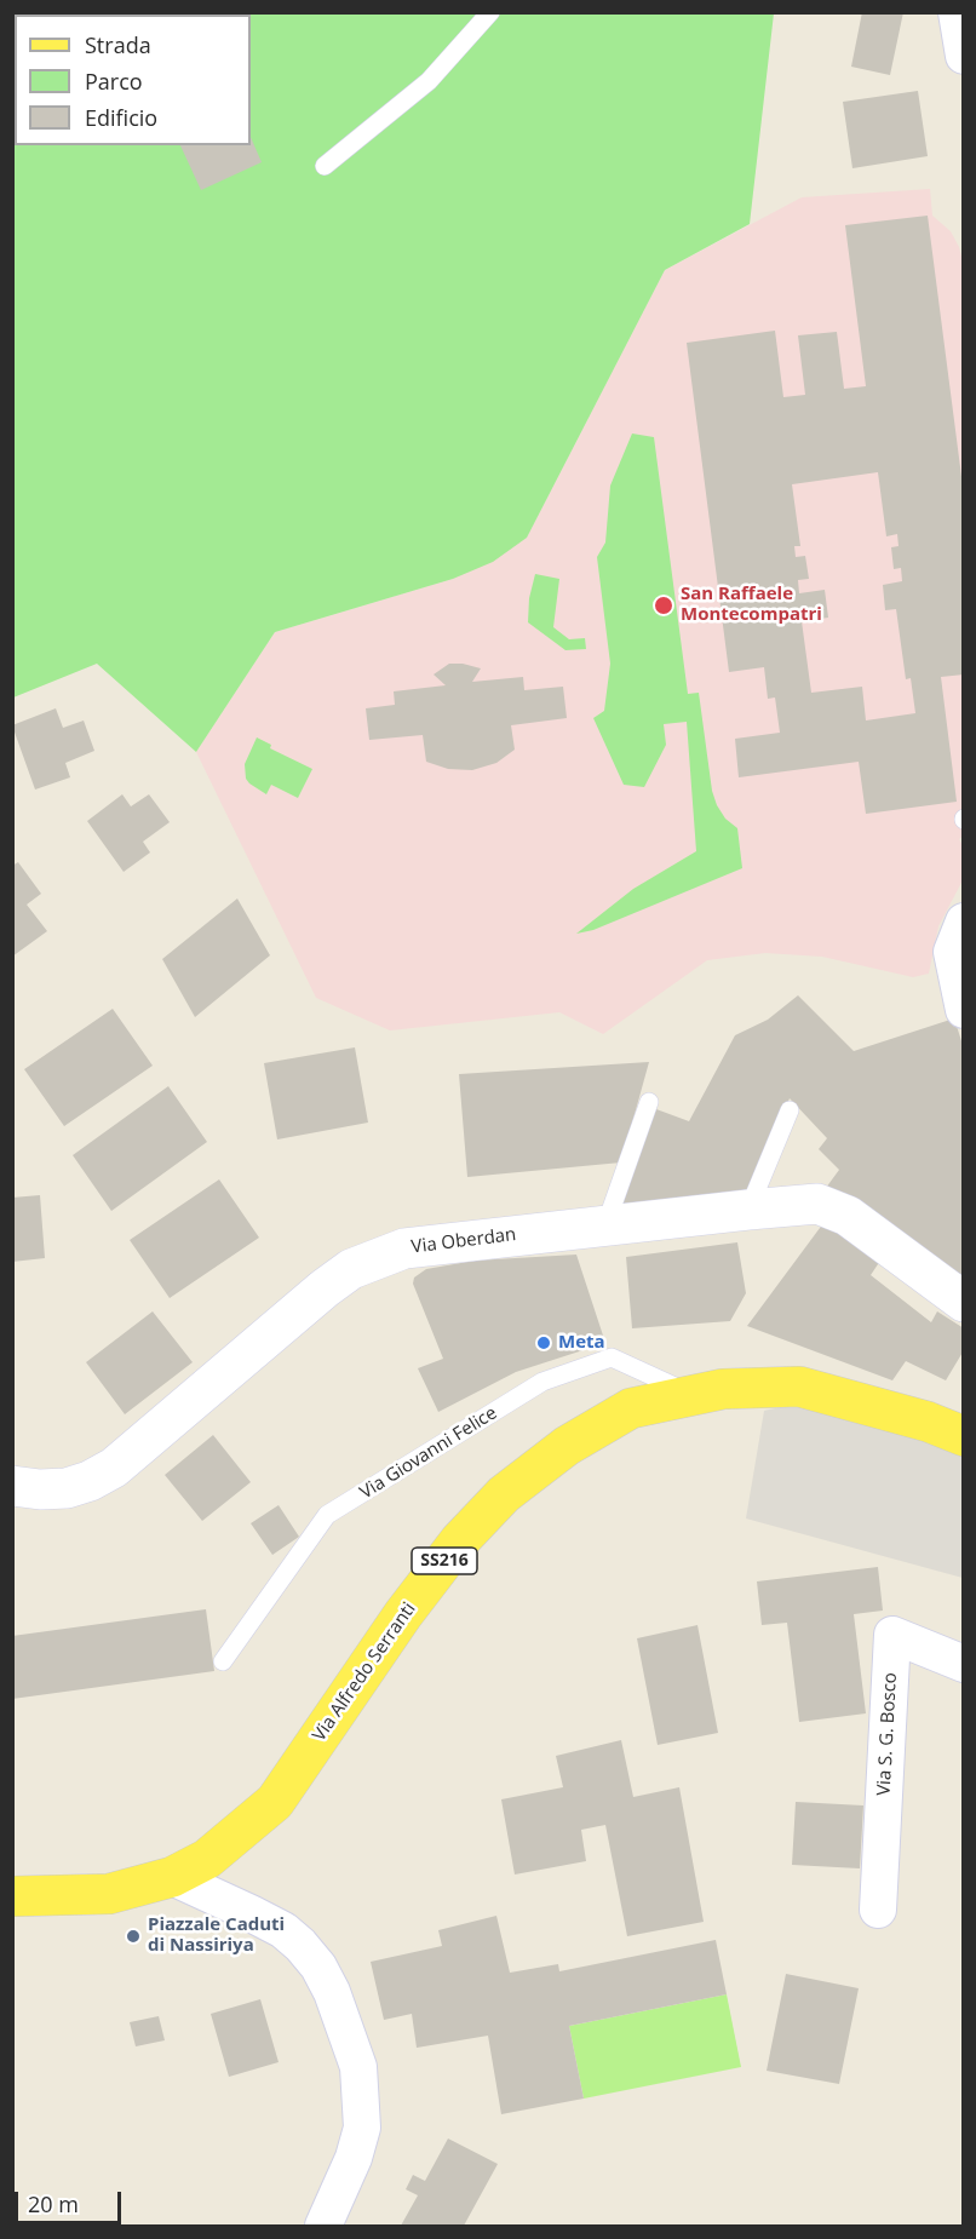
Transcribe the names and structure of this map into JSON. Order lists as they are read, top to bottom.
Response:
{
  "streets": {
    "main road": ["SS216", "Via Alfredo Serranti"],
    "street": ["Via Oberdan", "Via S. G. Bosco"],
    "lane": ["Via Giovanni Felice"]
  },
  "crossings": [
    ["Via Giovanni Felice", "Via Alfredo Serranti"]
  ],
  "places": ["San Raffaele Montecompatri", "Meta", "Piazzale Caduti di Nassiriya"],
  "legend": ["Strada", "Parco", "Edificio"],
  "scale_bar": "20 m"
}
